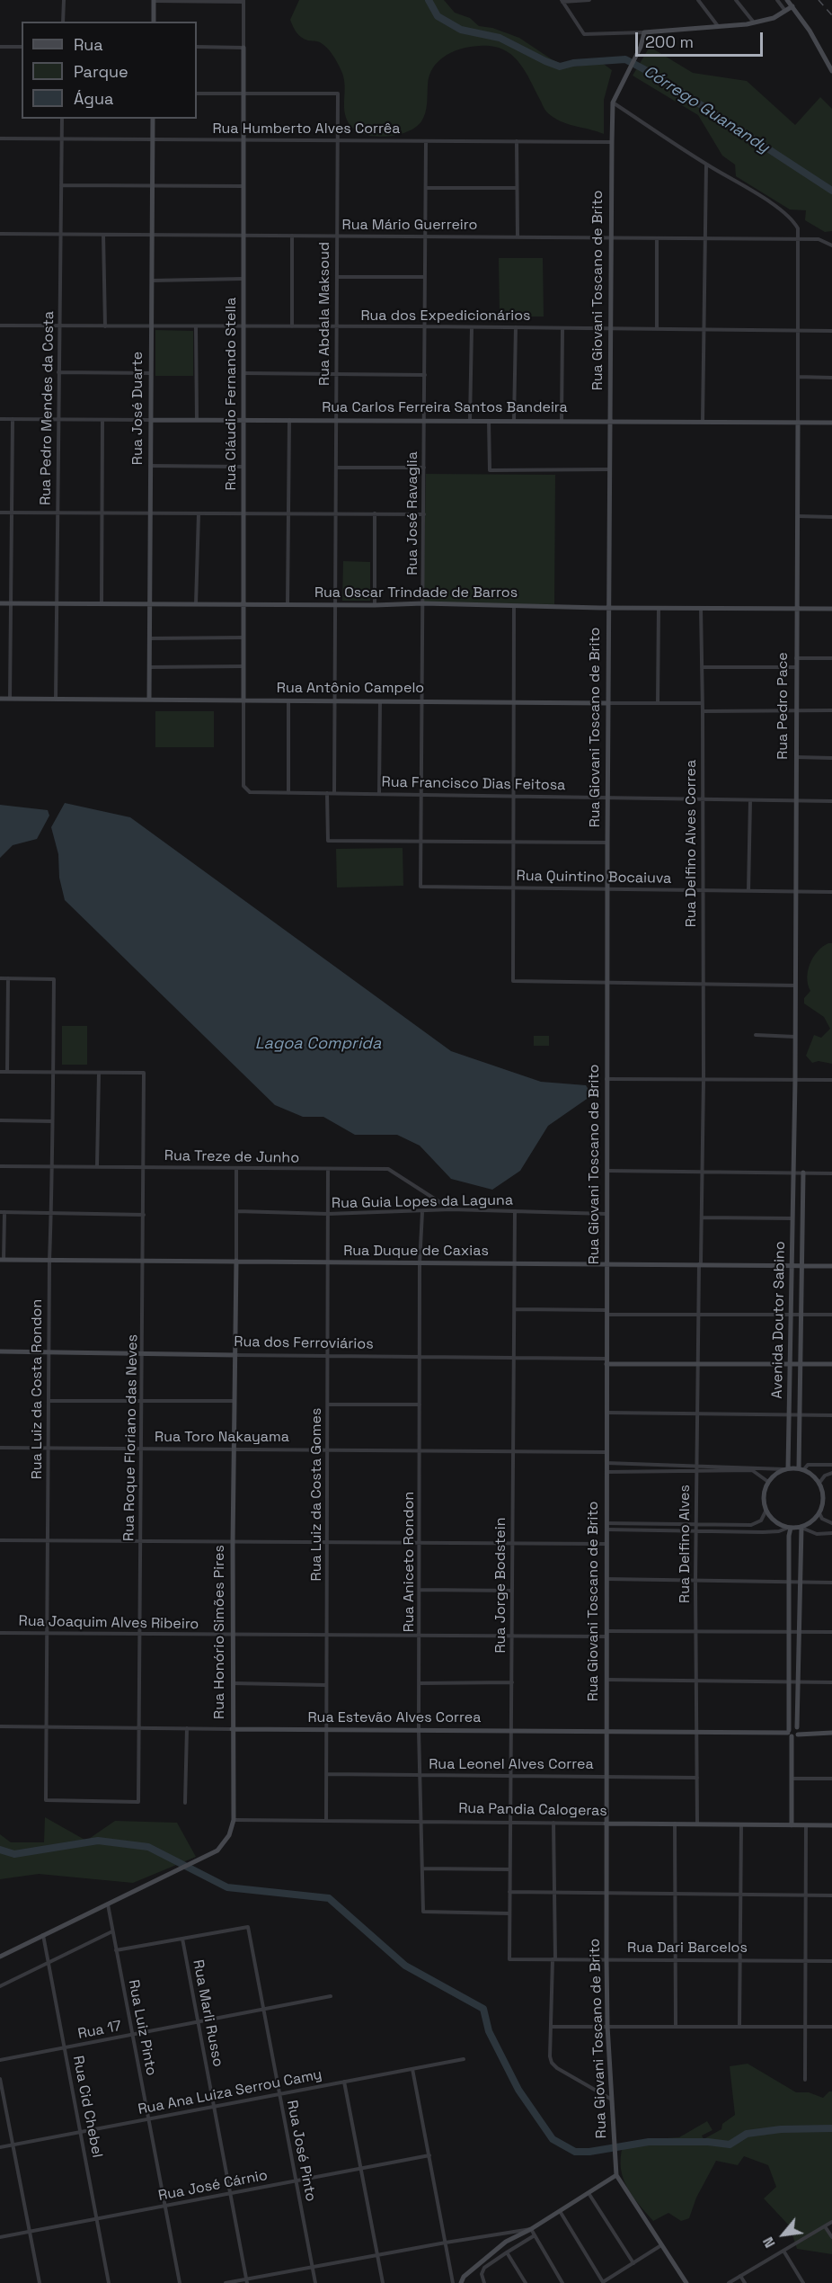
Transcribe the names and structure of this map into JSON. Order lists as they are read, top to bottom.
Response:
{
  "streets": {
    "main road": [
      "Rua Giovani Toscano de Brito",
      "Rua Cláudio Fernando Stella",
      "Rua José Duarte",
      "Rua Carlos Ferreira Santos Bandeira",
      "Rua Oscar Trindade de Barros",
      "Rua Antônio Campelo",
      "Rua Pedro Pace",
      "Rua Duque de Caxias",
      "Avenida Doutor Sabino",
      "Rua dos Ferroviários",
      "Rua Honório Simões Pires",
      "Rua Estevão Alves Correa",
      "Rua Pandia Calogeras"
    ],
    "street": [
      "Rua Humberto Alves Corrêa",
      "Rua Mário Guerreiro",
      "Rua Abdala Maksoud",
      "Rua dos Expedicionários",
      "Rua Pedro Mendes da Costa",
      "Rua José Ravaglia",
      "Rua Francisco Dias Feitosa",
      "Rua Delfino Alves Correa",
      "Rua Quintino Bocaiuva",
      "Rua Treze de Junho",
      "Rua Guia Lopes da Laguna",
      "Rua Luiz da Costa Rondon",
      "Rua Roque Floriano das Neves",
      "Rua Toro Nakayama",
      "Rua Luiz da Costa Gomes",
      "Rua Delfino Alves",
      "Rua Aniceto Rondon",
      "Rua Jorge Bodstein",
      "Rua Joaquim Alves Ribeiro",
      "Rua Leonel Alves Correa",
      "Rua Dari Barcelos",
      "Rua Marli Russo",
      "Rua Luiz Pinto",
      "Rua 17",
      "Rua Ana Luiza Serrou Camy",
      "Rua Cid Chebel",
      "Rua José Pinto",
      "Rua José Cárnio"
    ]
  },
  "crossings": [
    ["Rua Humberto Alves Corrêa", "Rua Giovani Toscano de Brito"],
    ["Rua Humberto Alves Corrêa", "Rua Abdala Maksoud"],
    ["Rua Humberto Alves Corrêa", "Rua Cláudio Fernando Stella"],
    ["Rua Humberto Alves Corrêa", "Rua Pedro Mendes da Costa"],
    ["Rua Humberto Alves Corrêa", "Rua José Duarte"],
    ["Rua Humberto Alves Corrêa", "Rua José Ravaglia"],
    ["Rua Mário Guerreiro", "Rua Giovani Toscano de Brito"],
    ["Rua Mário Guerreiro", "Rua Abdala Maksoud"],
    ["Rua Mário Guerreiro", "Rua Cláudio Fernando Stella"],
    ["Rua Mário Guerreiro", "Rua Pedro Mendes da Costa"],
    ["Rua Mário Guerreiro", "Rua José Duarte"],
    ["Rua Mário Guerreiro", "Rua José Ravaglia"],
    ["Rua Mário Guerreiro", "Rua Pedro Pace"],
    ["Rua Giovani Toscano de Brito", "Rua dos Expedicionários"],
    ["Rua Giovani Toscano de Brito", "Rua Carlos Ferreira Santos Bandeira"],
    ["Rua Giovani Toscano de Brito", "Rua Oscar Trindade de Barros"],
    ["Rua Giovani Toscano de Brito", "Rua Antônio Campelo"],
    ["Rua Giovani Toscano de Brito", "Rua Francisco Dias Feitosa"],
    ["Rua Giovani Toscano de Brito", "Rua Quintino Bocaiuva"],
    ["Rua Giovani Toscano de Brito", "Rua Guia Lopes da Laguna"],
    ["Rua Giovani Toscano de Brito", "Rua Duque de Caxias"],
    ["Rua Giovani Toscano de Brito", "Rua dos Ferroviários"],
    ["Rua Giovani Toscano de Brito", "Rua Toro Nakayama"],
    ["Rua Giovani Toscano de Brito", "Rua Joaquim Alves Ribeiro"],
    ["Rua Giovani Toscano de Brito", "Rua Estevão Alves Correa"],
    ["Rua Giovani Toscano de Brito", "Rua Leonel Alves Correa"],
    ["Rua Giovani Toscano de Brito", "Rua Pandia Calogeras"],
    ["Rua Giovani Toscano de Brito", "Rua Dari Barcelos"],
    ["Rua Abdala Maksoud", "Rua dos Expedicionários"],
    ["Rua Abdala Maksoud", "Rua Cláudio Fernando Stella"],
    ["Rua Abdala Maksoud", "Rua Carlos Ferreira Santos Bandeira"],
    ["Rua Abdala Maksoud", "Rua Oscar Trindade de Barros"],
    ["Rua Abdala Maksoud", "Rua Antônio Campelo"],
    ["Rua Abdala Maksoud", "Rua Francisco Dias Feitosa"],
    ["Rua dos Expedicionários", "Rua Cláudio Fernando Stella"],
    ["Rua dos Expedicionários", "Rua Pedro Mendes da Costa"],
    ["Rua dos Expedicionários", "Rua José Duarte"],
    ["Rua dos Expedicionários", "Rua José Ravaglia"],
    ["Rua dos Expedicionários", "Rua Pedro Pace"],
    ["Rua Cláudio Fernando Stella", "Rua Carlos Ferreira Santos Bandeira"],
    ["Rua Cláudio Fernando Stella", "Rua Oscar Trindade de Barros"],
    ["Rua Cláudio Fernando Stella", "Rua Antônio Campelo"],
    ["Rua Cláudio Fernando Stella", "Rua Francisco Dias Feitosa"],
    ["Rua Pedro Mendes da Costa", "Rua Carlos Ferreira Santos Bandeira"],
    ["Rua Pedro Mendes da Costa", "Rua Oscar Trindade de Barros"],
    ["Rua Pedro Mendes da Costa", "Rua Antônio Campelo"],
    ["Rua José Duarte", "Rua Carlos Ferreira Santos Bandeira"],
    ["Rua José Duarte", "Rua Oscar Trindade de Barros"],
    ["Rua José Duarte", "Rua Antônio Campelo"],
    ["Rua Carlos Ferreira Santos Bandeira", "Rua José Ravaglia"],
    ["Rua Carlos Ferreira Santos Bandeira", "Rua Pedro Pace"],
    ["Rua José Ravaglia", "Rua Oscar Trindade de Barros"],
    ["Rua José Ravaglia", "Rua Antônio Campelo"],
    ["Rua José Ravaglia", "Rua Francisco Dias Feitosa"],
    ["Rua José Ravaglia", "Rua Quintino Bocaiuva"],
    ["Rua Oscar Trindade de Barros", "Rua Pedro Pace"],
    ["Rua Oscar Trindade de Barros", "Rua Delfino Alves Correa"],
    ["Rua Antônio Campelo", "Rua Delfino Alves Correa"],
    ["Rua Pedro Pace", "Rua Francisco Dias Feitosa"],
    ["Rua Pedro Pace", "Rua Quintino Bocaiuva"],
    ["Rua Pedro Pace", "Avenida Doutor Sabino"],
    ["Rua Francisco Dias Feitosa", "Rua Delfino Alves Correa"],
    ["Rua Delfino Alves Correa", "Rua Quintino Bocaiuva"],
    ["Rua Delfino Alves Correa", "Rua Delfino Alves"],
    ["Rua Treze de Junho", "Rua Guia Lopes da Laguna"],
    ["Rua Treze de Junho", "Rua Luiz da Costa Rondon"],
    ["Rua Treze de Junho", "Rua Roque Floriano das Neves"],
    ["Rua Treze de Junho", "Rua Luiz da Costa Gomes"],
    ["Rua Treze de Junho", "Rua Honório Simões Pires"],
    ["Rua Guia Lopes da Laguna", "Rua Luiz da Costa Gomes"],
    ["Rua Guia Lopes da Laguna", "Rua Aniceto Rondon"],
    ["Rua Guia Lopes da Laguna", "Rua Jorge Bodstein"],
    ["Rua Guia Lopes da Laguna", "Rua Honório Simões Pires"],
    ["Rua Duque de Caxias", "Avenida Doutor Sabino"],
    ["Rua Duque de Caxias", "Rua Luiz da Costa Rondon"],
    ["Rua Duque de Caxias", "Rua Roque Floriano das Neves"],
    ["Rua Duque de Caxias", "Rua Luiz da Costa Gomes"],
    ["Rua Duque de Caxias", "Rua Delfino Alves"],
    ["Rua Duque de Caxias", "Rua Aniceto Rondon"],
    ["Rua Duque de Caxias", "Rua Jorge Bodstein"],
    ["Rua Duque de Caxias", "Rua Honório Simões Pires"],
    ["Avenida Doutor Sabino", "Rua dos Ferroviários"],
    ["Rua dos Ferroviários", "Rua Luiz da Costa Rondon"],
    ["Rua dos Ferroviários", "Rua Roque Floriano das Neves"],
    ["Rua dos Ferroviários", "Rua Luiz da Costa Gomes"],
    ["Rua dos Ferroviários", "Rua Delfino Alves"],
    ["Rua dos Ferroviários", "Rua Aniceto Rondon"],
    ["Rua dos Ferroviários", "Rua Jorge Bodstein"],
    ["Rua dos Ferroviários", "Rua Honório Simões Pires"],
    ["Rua Luiz da Costa Rondon", "Rua Roque Floriano das Neves"],
    ["Rua Luiz da Costa Rondon", "Rua Toro Nakayama"],
    ["Rua Luiz da Costa Rondon", "Rua Joaquim Alves Ribeiro"],
    ["Rua Luiz da Costa Rondon", "Rua Estevão Alves Correa"],
    ["Rua Roque Floriano das Neves", "Rua Toro Nakayama"],
    ["Rua Roque Floriano das Neves", "Rua Joaquim Alves Ribeiro"],
    ["Rua Roque Floriano das Neves", "Rua Estevão Alves Correa"],
    ["Rua Toro Nakayama", "Rua Luiz da Costa Gomes"],
    ["Rua Toro Nakayama", "Rua Aniceto Rondon"],
    ["Rua Toro Nakayama", "Rua Jorge Bodstein"],
    ["Rua Toro Nakayama", "Rua Honório Simões Pires"],
    ["Rua Luiz da Costa Gomes", "Rua Joaquim Alves Ribeiro"],
    ["Rua Luiz da Costa Gomes", "Rua Estevão Alves Correa"],
    ["Rua Luiz da Costa Gomes", "Rua Leonel Alves Correa"],
    ["Rua Luiz da Costa Gomes", "Rua Pandia Calogeras"],
    ["Rua Delfino Alves", "Rua Joaquim Alves Ribeiro"],
    ["Rua Delfino Alves", "Rua Estevão Alves Correa"],
    ["Rua Delfino Alves", "Rua Leonel Alves Correa"],
    ["Rua Delfino Alves", "Rua Pandia Calogeras"],
    ["Rua Aniceto Rondon", "Rua Jorge Bodstein"],
    ["Rua Aniceto Rondon", "Rua Joaquim Alves Ribeiro"],
    ["Rua Aniceto Rondon", "Rua Estevão Alves Correa"],
    ["Rua Aniceto Rondon", "Rua Leonel Alves Correa"],
    ["Rua Aniceto Rondon", "Rua Pandia Calogeras"],
    ["Rua Jorge Bodstein", "Rua Joaquim Alves Ribeiro"],
    ["Rua Jorge Bodstein", "Rua Estevão Alves Correa"],
    ["Rua Jorge Bodstein", "Rua Leonel Alves Correa"],
    ["Rua Jorge Bodstein", "Rua Pandia Calogeras"],
    ["Rua Jorge Bodstein", "Rua Dari Barcelos"],
    ["Rua Joaquim Alves Ribeiro", "Rua Honório Simões Pires"],
    ["Rua Honório Simões Pires", "Rua Estevão Alves Correa"],
    ["Rua Honório Simões Pires", "Rua Pandia Calogeras"],
    ["Rua Honório Simões Pires", "Rua Luiz Pinto"],
    ["Rua Honório Simões Pires", "Rua Cid Chebel"],
    ["Rua Marli Russo", "Rua 17"],
    ["Rua Marli Russo", "Rua Ana Luiza Serrou Camy"],
    ["Rua Marli Russo", "Rua José Pinto"],
    ["Rua Marli Russo", "Rua José Cárnio"],
    ["Rua Luiz Pinto", "Rua 17"],
    ["Rua Luiz Pinto", "Rua Ana Luiza Serrou Camy"],
    ["Rua Luiz Pinto", "Rua José Cárnio"],
    ["Rua 17", "Rua Cid Chebel"],
    ["Rua 17", "Rua José Pinto"],
    ["Rua Ana Luiza Serrou Camy", "Rua Cid Chebel"],
    ["Rua Ana Luiza Serrou Camy", "Rua José Pinto"],
    ["Rua Cid Chebel", "Rua José Cárnio"],
    ["Rua José Pinto", "Rua José Cárnio"]
  ],
  "water": ["Córrego Guanandy", "Lagoa Comprida"],
  "legend": ["Rua", "Parque", "Água"],
  "scale_bar": "200 m",
  "north": "bottom left"
}
